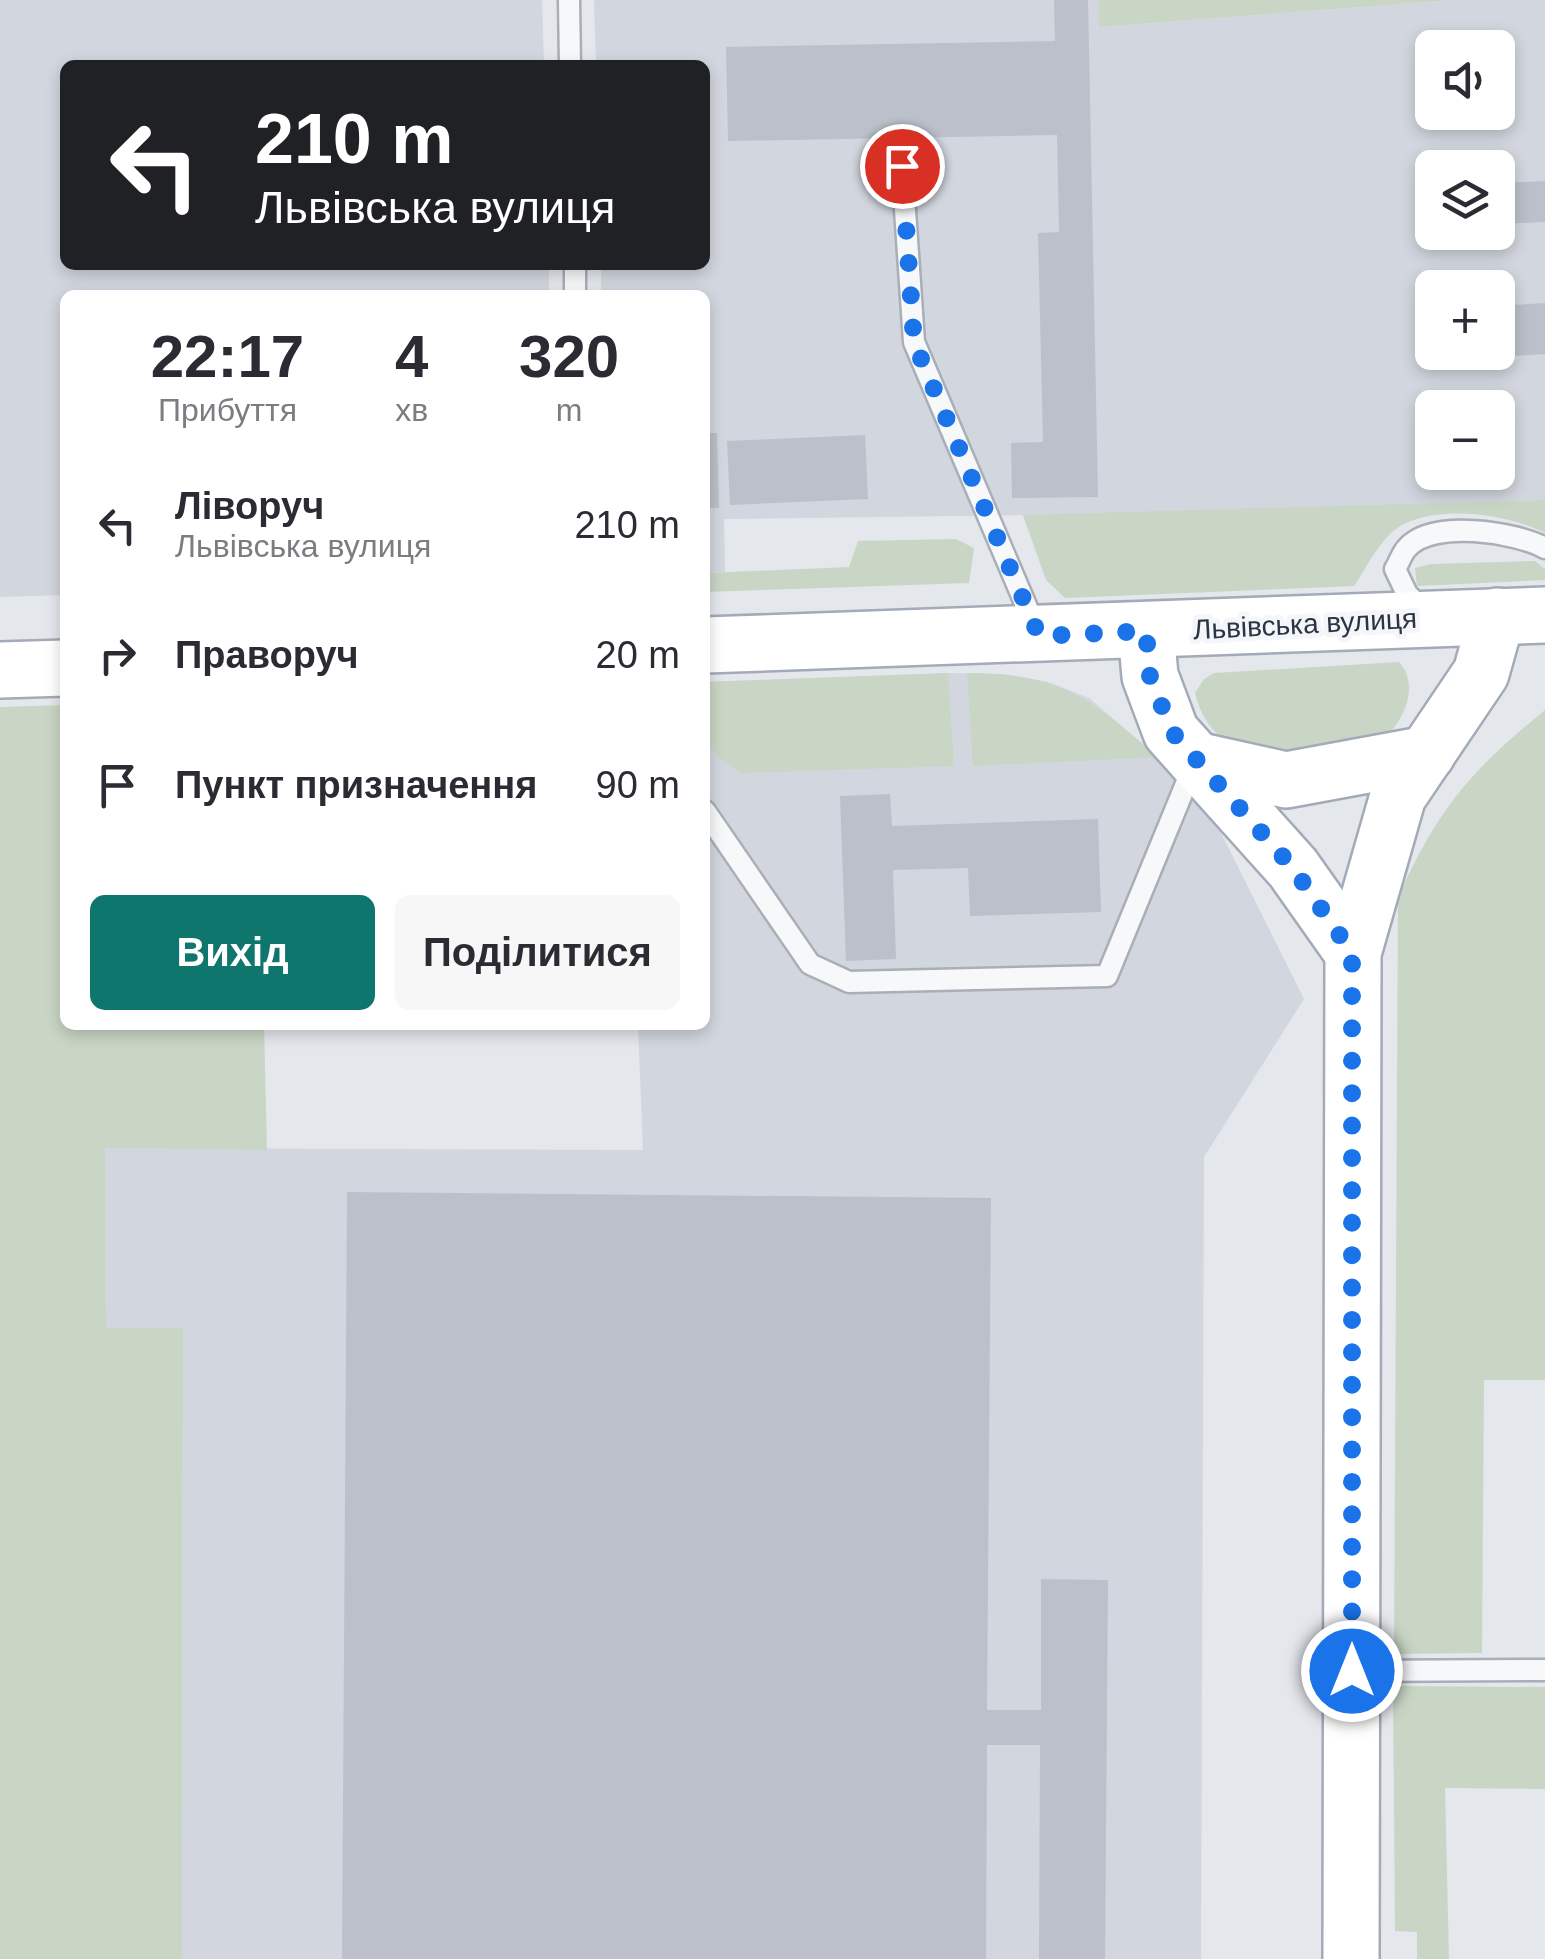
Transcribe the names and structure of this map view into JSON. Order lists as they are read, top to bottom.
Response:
{
  "streets": {
    "main road": ["Львівська вулиця"]
  },
  "page": {
    "map_buttons": ["+", "−"],
    "turn": ["210 m", "Львівська вулиця"],
    "eta": [
      "22:17",
      "Прибуття",
      "4",
      "хв",
      "320",
      "m"
    ],
    "list": [
      {
        "name": "Ліворуч",
        "note": "Львівська вулиця",
        "value": "210 m"
      },
      {
        "name": "Праворуч",
        "value": "20 m"
      },
      {
        "name": "Пункт призначення",
        "value": "90 m"
      }
    ],
    "buttons": ["Вихід", "Поділитися"]
  }
}
